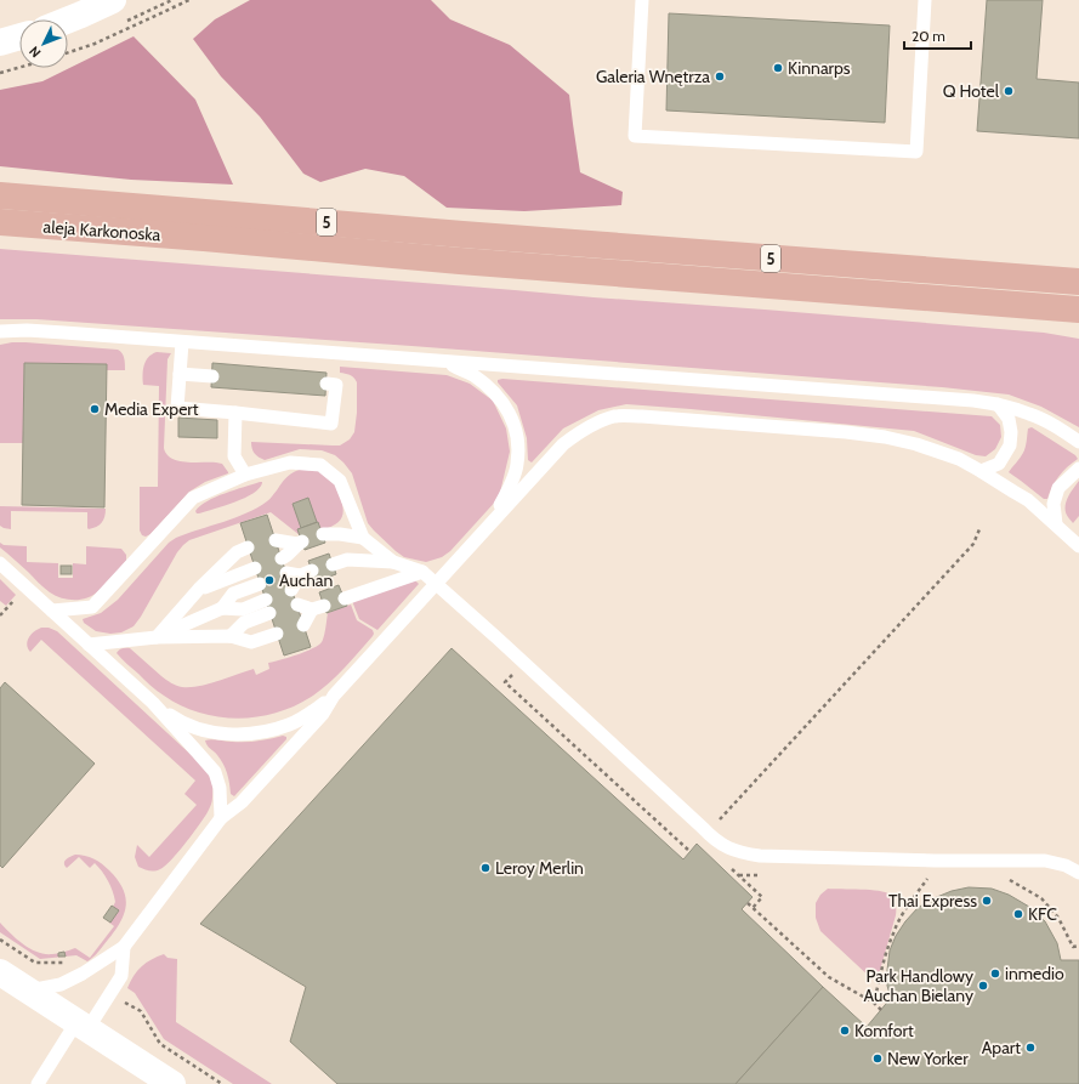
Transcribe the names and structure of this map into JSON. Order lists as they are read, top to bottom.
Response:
{
  "streets": {
    "main road": ["5", "aleja Karkonoska"]
  },
  "places": [
    "Kinnarps",
    "Galeria Wnętrza",
    "Q Hotel",
    "Media Expert",
    "Auchan",
    "Leroy Merlin",
    "Thai Express",
    "KFC",
    "inmedio",
    "Park Handlowy Auchan Bielany",
    "Komfort",
    "Apart",
    "New Yorker"
  ],
  "scale_bar": "20 m",
  "north": "bottom left"
}
